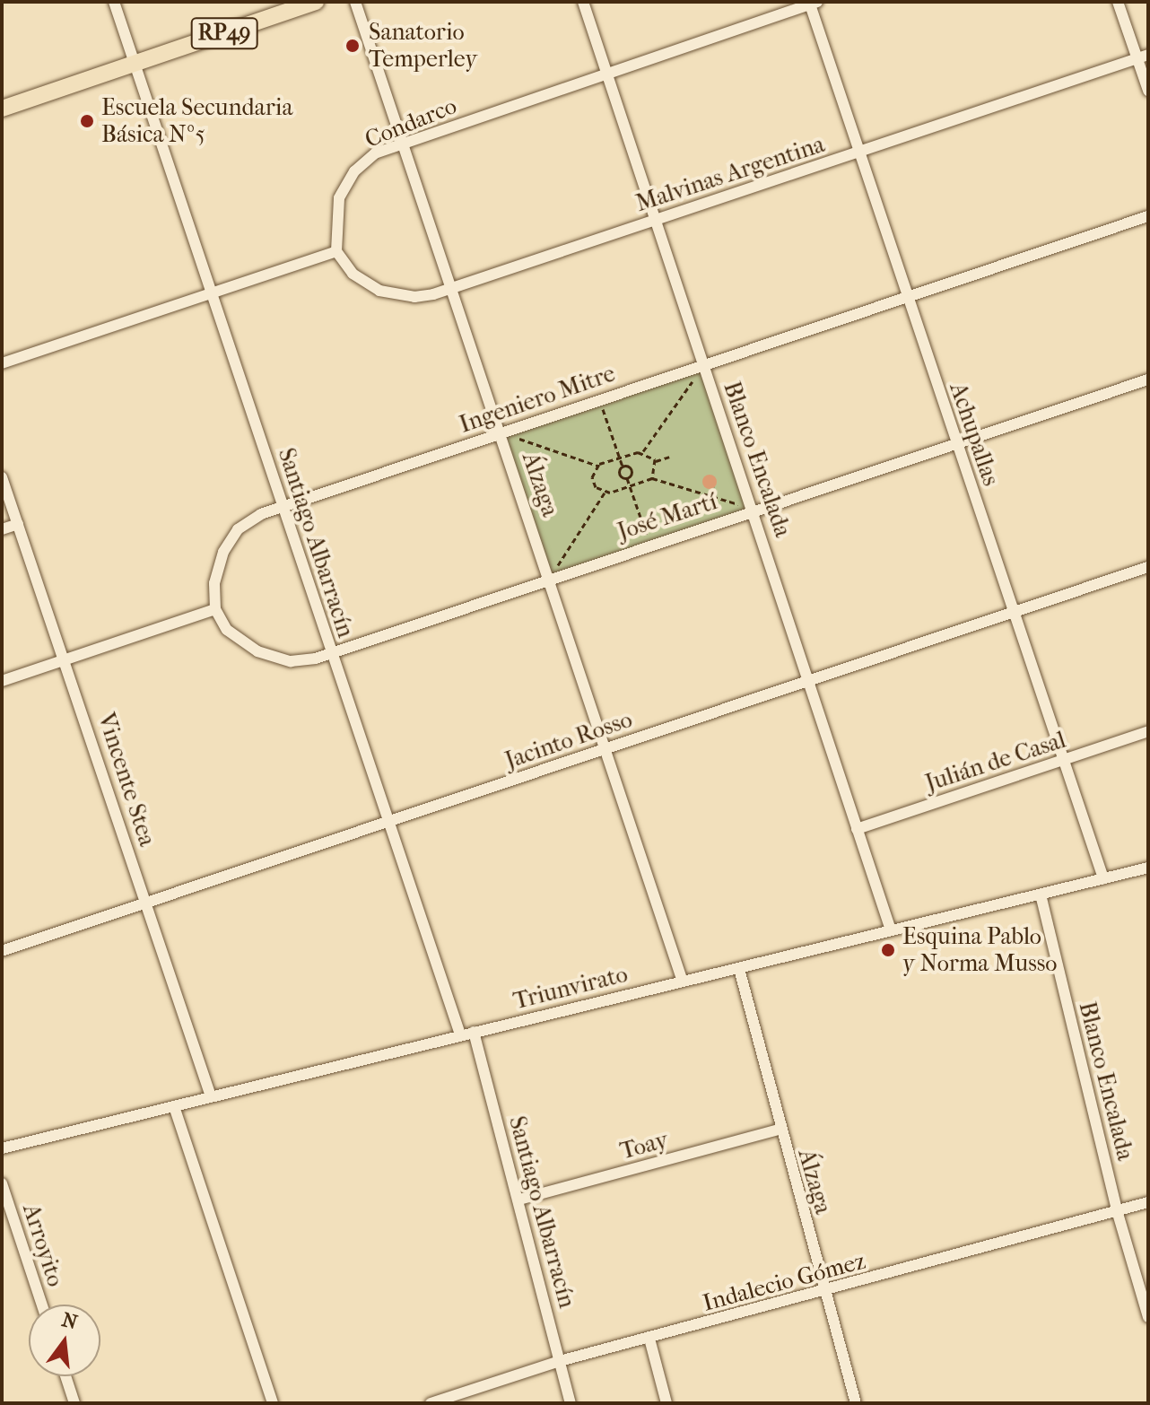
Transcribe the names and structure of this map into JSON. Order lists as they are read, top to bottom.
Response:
{
  "streets": {
    "main road": ["RP49"],
    "street": [
      "Condarco",
      "Malvinas Argentina",
      "Ingeniero Mitre",
      "Achupallas",
      "Blanco Encalada",
      "Álzaga",
      "José Martí",
      "Santiago Albarracín",
      "Jacinto Rosso",
      "Julián de Casal",
      "Vincente Stea",
      "Triunvirato",
      "Toay",
      "Arroyito",
      "Indalecio Gómez"
    ]
  },
  "crossings": [
    ["RP49", "Santiago Albarracín"],
    ["Condarco", "Malvinas Argentina"],
    ["Condarco", "Achupallas"],
    ["Condarco", "Blanco Encalada"],
    ["Condarco", "Álzaga"],
    ["Malvinas Argentina", "Achupallas"],
    ["Malvinas Argentina", "Blanco Encalada"],
    ["Malvinas Argentina", "Álzaga"],
    ["Ingeniero Mitre", "Achupallas"],
    ["Ingeniero Mitre", "Blanco Encalada"],
    ["Ingeniero Mitre", "Álzaga"],
    ["Ingeniero Mitre", "José Martí"],
    ["Ingeniero Mitre", "Santiago Albarracín"],
    ["Achupallas", "José Martí"],
    ["Achupallas", "Jacinto Rosso"],
    ["Achupallas", "Julián de Casal"],
    ["Achupallas", "Triunvirato"],
    ["Blanco Encalada", "José Martí"],
    ["Blanco Encalada", "Jacinto Rosso"],
    ["Blanco Encalada", "Julián de Casal"],
    ["Blanco Encalada", "Triunvirato"],
    ["Blanco Encalada", "Indalecio Gómez"],
    ["Álzaga", "José Martí"],
    ["Álzaga", "Jacinto Rosso"],
    ["Álzaga", "Triunvirato"],
    ["Álzaga", "Toay"],
    ["Álzaga", "Indalecio Gómez"],
    ["José Martí", "Santiago Albarracín"],
    ["Santiago Albarracín", "Jacinto Rosso"],
    ["Santiago Albarracín", "Triunvirato"],
    ["Santiago Albarracín", "Toay"],
    ["Santiago Albarracín", "Indalecio Gómez"],
    ["Jacinto Rosso", "Vincente Stea"],
    ["Vincente Stea", "Triunvirato"]
  ],
  "places": ["Sanatorio Temperley", "Escuela Secundaria Básica Nº5", "Esquina Pablo y Norma Musso"],
  "north": "top"
}
